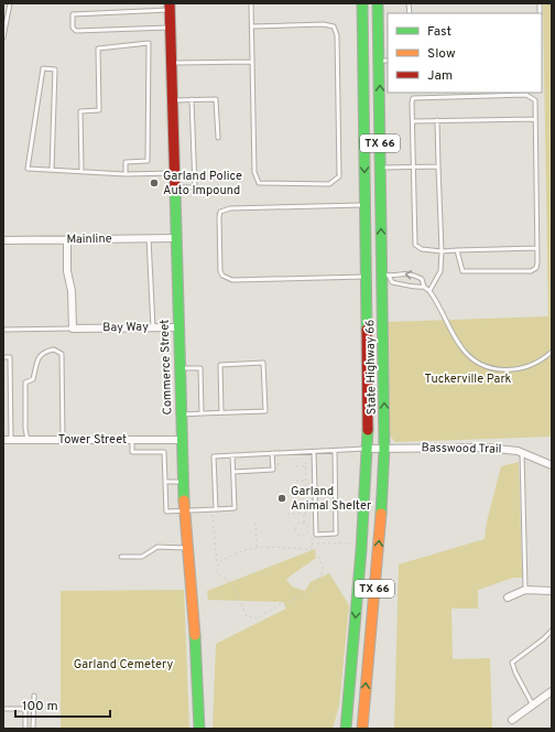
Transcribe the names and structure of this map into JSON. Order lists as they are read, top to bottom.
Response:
{
  "streets": {
    "main road": ["TX 66", "Commerce Street", "State Highway 66"],
    "street": [
      "Mainline",
      "Bay Way",
      "Tower Street",
      "Basswood Trail"
    ]
  },
  "crossings": [
    ["Mainline", "Commerce Street"],
    ["Bay Way", "Commerce Street"],
    ["Commerce Street", "Tower Street"],
    ["State Highway 66", "Basswood Trail"]
  ],
  "parks": ["Tuckerville Park", "Garland Cemetery"],
  "places": ["Garland Police Auto Impound", "Garland Animal Shelter"],
  "legend": ["Fast", "Slow", "Jam"],
  "scale_bar": "100 m"
}
